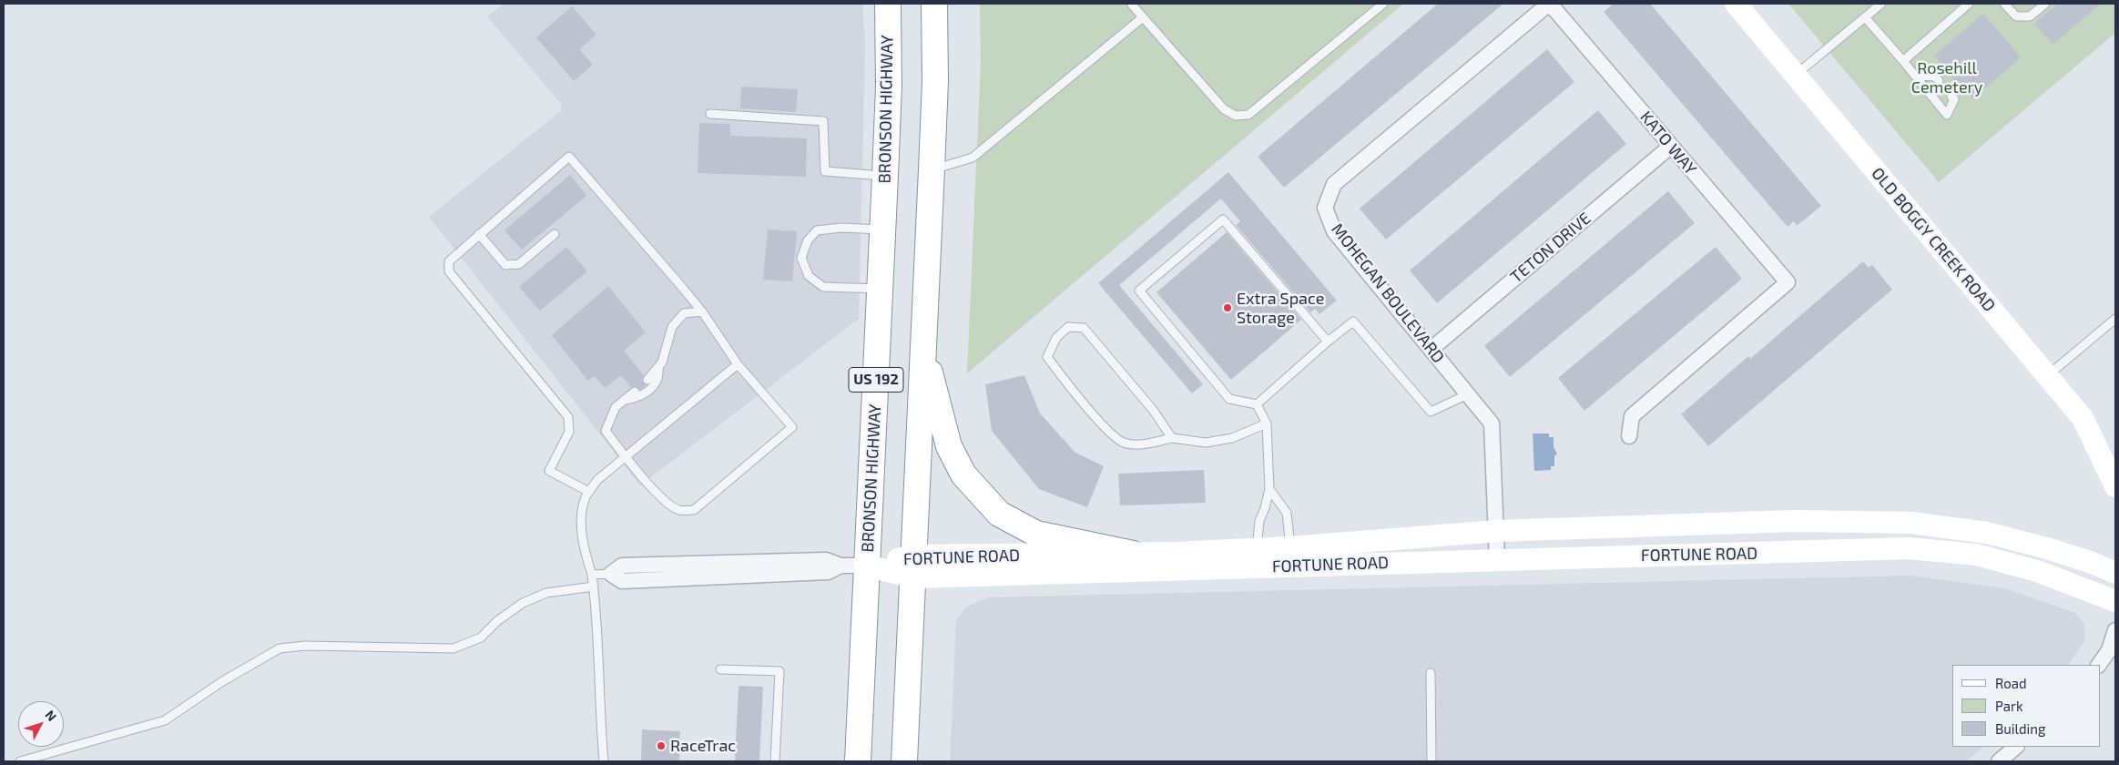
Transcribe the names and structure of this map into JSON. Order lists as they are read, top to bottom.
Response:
{
  "streets": {
    "highway": ["BRONSON HIGHWAY", "US 192"],
    "main road": ["OLD BOGGY CREEK ROAD", "FORTUNE ROAD"],
    "street": ["KATO WAY", "TETON DRIVE", "MOHEGAN BOULEVARD"]
  },
  "crossings": [
    ["BRONSON HIGHWAY", "FORTUNE ROAD"],
    ["KATO WAY", "TETON DRIVE"],
    ["KATO WAY", "MOHEGAN BOULEVARD"],
    ["TETON DRIVE", "MOHEGAN BOULEVARD"],
    ["MOHEGAN BOULEVARD", "FORTUNE ROAD"],
    ["US 192", "FORTUNE ROAD"]
  ],
  "parks": ["Rosehill Cemetery"],
  "places": ["Extra Space Storage", "RaceTrac"],
  "legend": ["Road", "Park", "Building"],
  "north": "top right"
}
